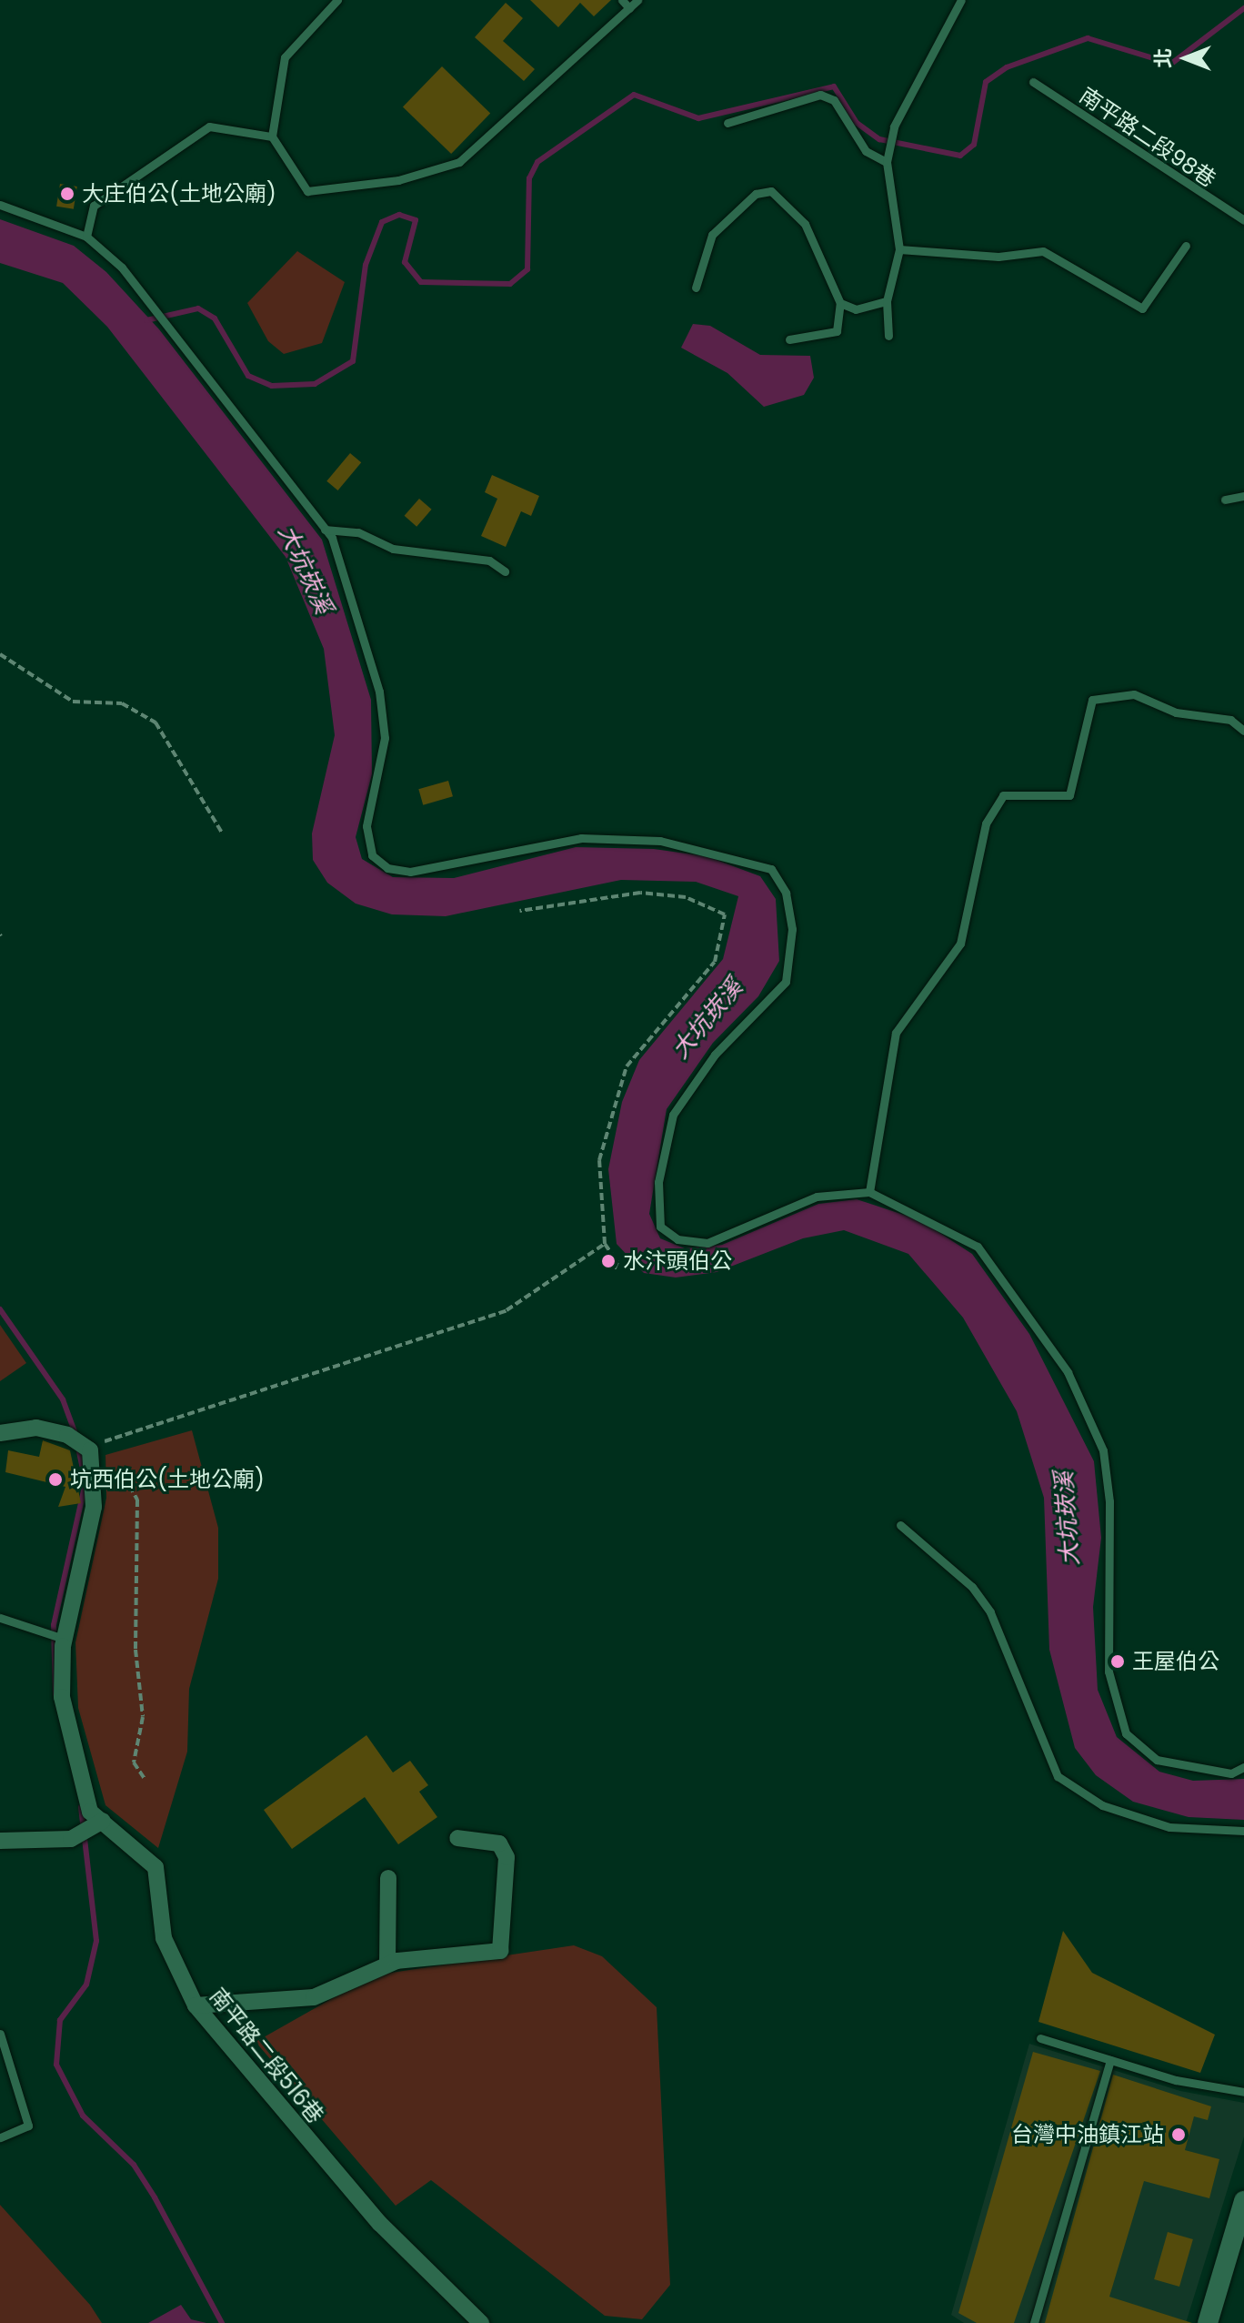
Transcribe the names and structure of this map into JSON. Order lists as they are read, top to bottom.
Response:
{
  "streets": {
    "street": ["南平路二段516巷"],
    "lane": ["南平路二段98巷"]
  },
  "water": ["大坑崁溪"],
  "places": [
    "大庄伯公(土地公廟)",
    "水汴頭伯公",
    "坑西伯公(土地公廟)",
    "王屋伯公",
    "台灣中油鎮江站"
  ],
  "north": "left"
}
